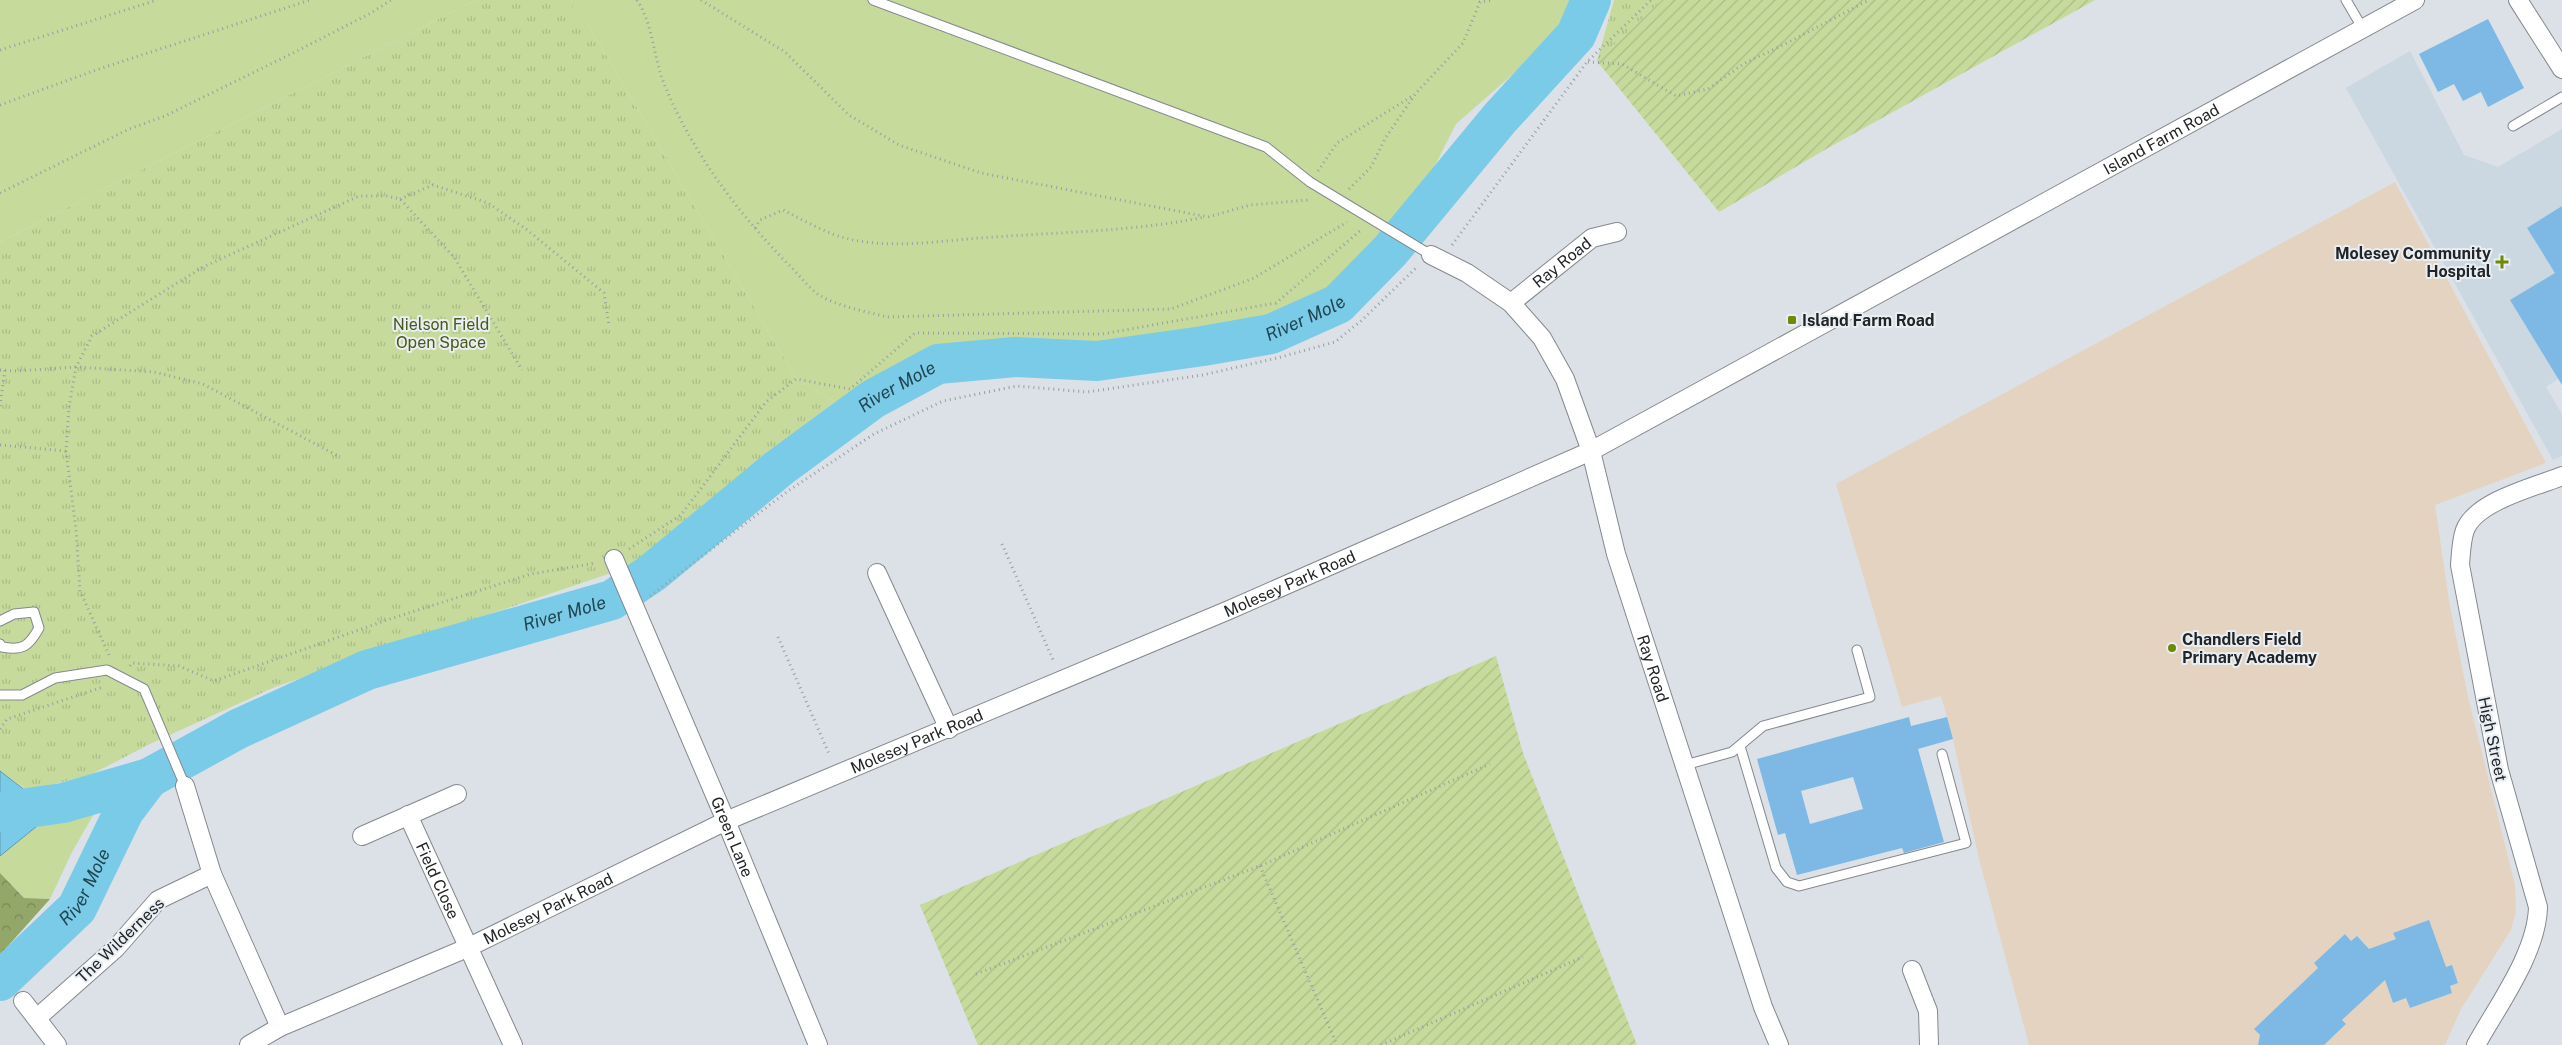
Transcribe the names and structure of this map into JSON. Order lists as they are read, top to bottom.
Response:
{
  "streets": {
    "street": [
      "Island Farm Road",
      "Ray Road",
      "Molesey Park Road",
      "High Street",
      "Green Lane",
      "Field Close",
      "The Wilderness"
    ]
  },
  "crossings": [
    ["Island Farm Road", "Ray Road"],
    ["Island Farm Road", "Molesey Park Road"],
    ["Ray Road", "Molesey Park Road"],
    ["Molesey Park Road", "Green Lane"],
    ["Molesey Park Road", "Field Close"]
  ],
  "water": ["River Mole"],
  "parks": ["Nielson Field Open Space"],
  "places": {
    "health": ["Molesey Community Hospital"],
    "transit": ["Island Farm Road"],
    "other": ["Chandlers Field Primary Academy"]
  }
}
